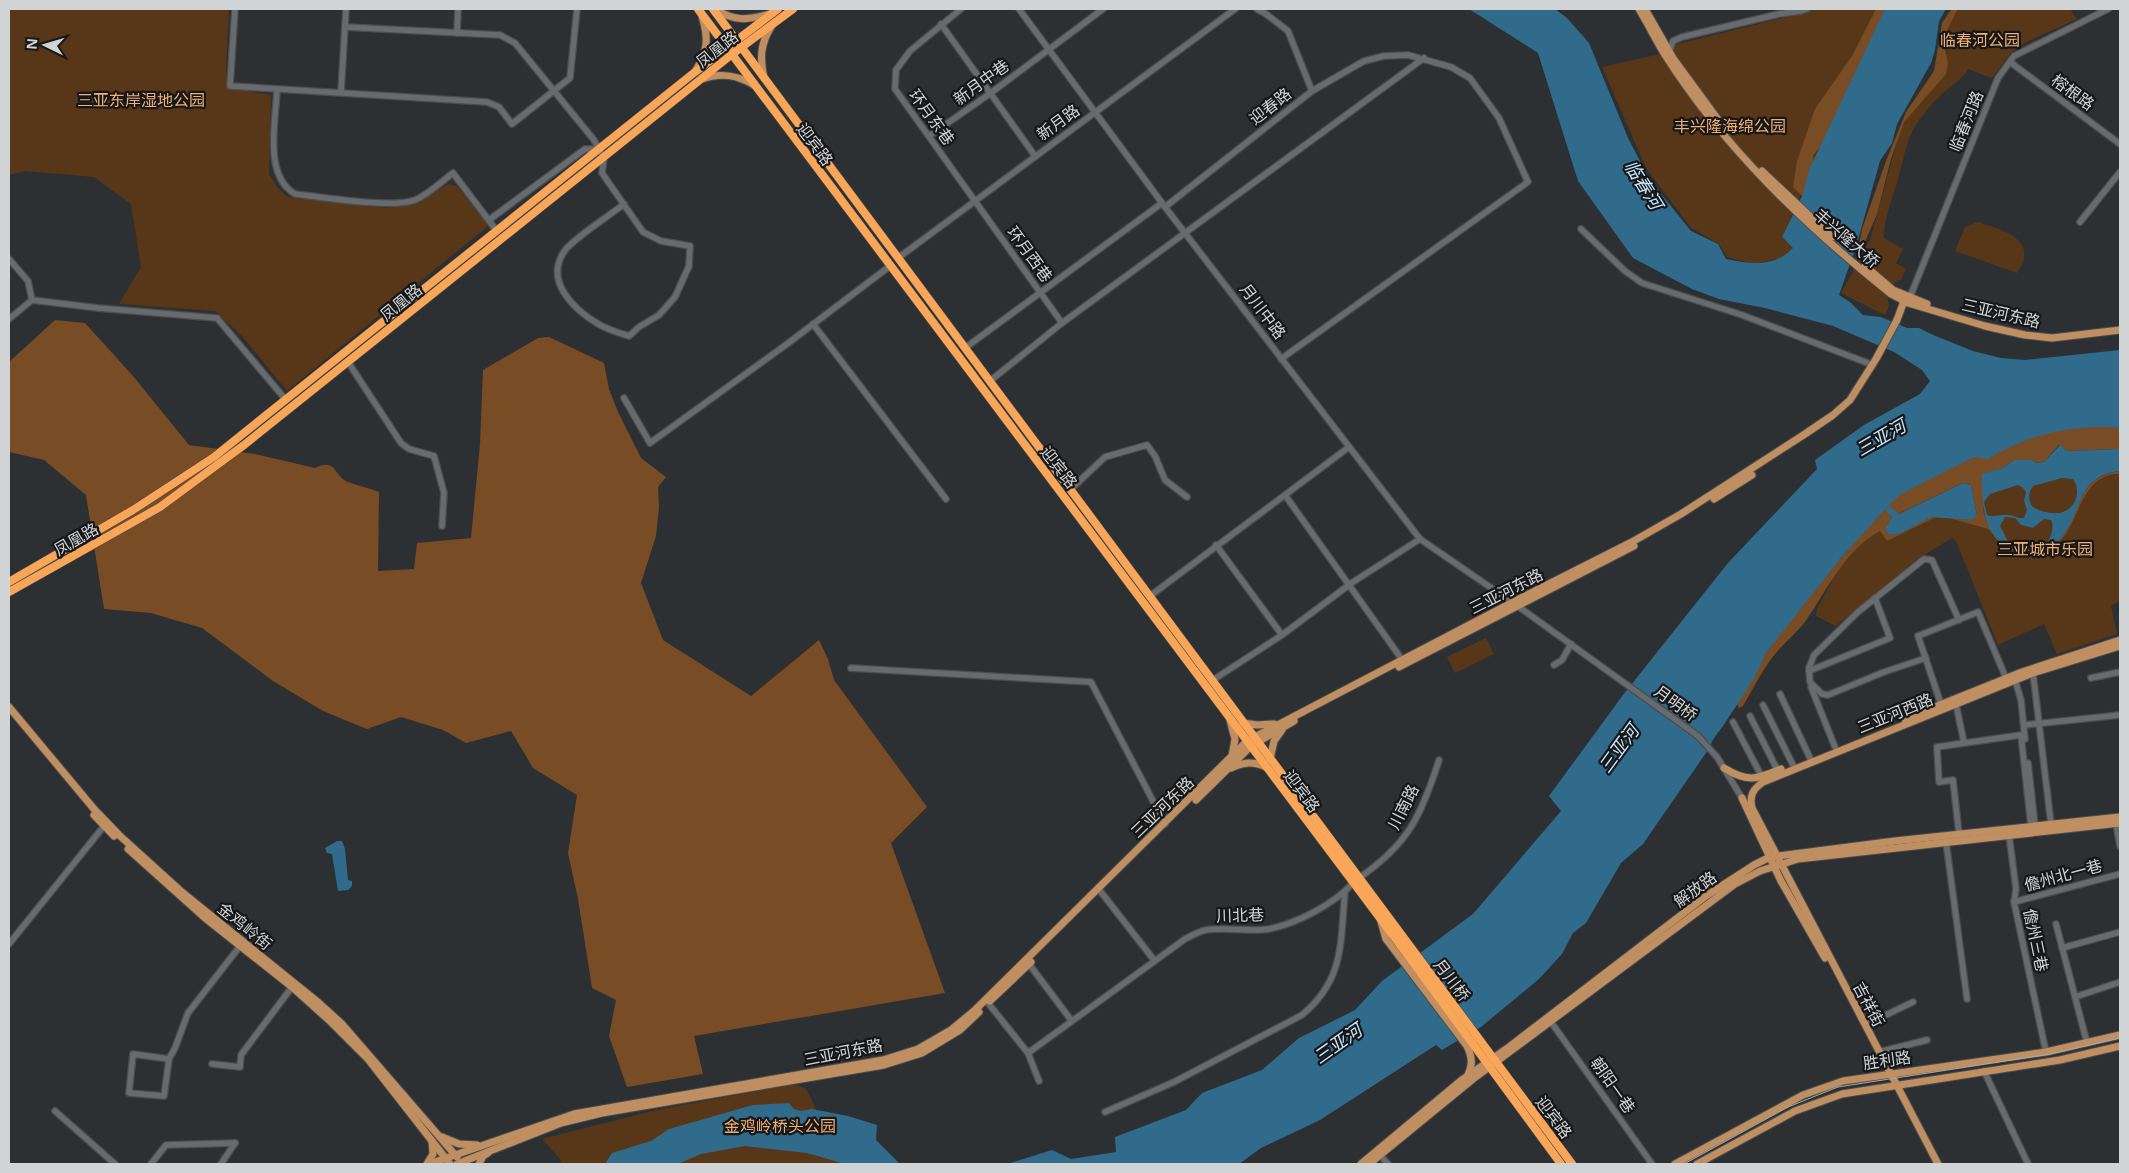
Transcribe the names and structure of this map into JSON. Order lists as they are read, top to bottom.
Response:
{
  "streets": {
    "highway": ["凤凰路", "迎宾路", "月川桥"],
    "main road": [
      "丰兴隆大桥",
      "三亚河东路",
      "三亚河西路",
      "解放路",
      "金鸡岭街",
      "吉祥街",
      "胜利路"
    ],
    "street": [
      "新月中巷",
      "榕根路",
      "迎春路",
      "环月东巷",
      "临春河路",
      "新月路",
      "环月西巷",
      "月川中路",
      "月明桥",
      "川南路",
      "儋州北一巷",
      "川北巷",
      "儋州三巷",
      "朝阳一巷"
    ]
  },
  "crossings": [
    ["凤凰路", "迎宾路"],
    ["新月中巷", "环月东巷"],
    ["新月中巷", "月川中路"],
    ["榕根路", "临春河路"],
    ["迎春路", "迎宾路"],
    ["迎春路", "环月西巷"],
    ["迎春路", "月川中路"],
    ["环月东巷", "新月路"],
    ["环月东巷", "环月西巷"],
    ["临春河路", "丰兴隆大桥"],
    ["临春河路", "三亚河东路"],
    ["新月路", "迎宾路"],
    ["新月路", "环月西巷"],
    ["新月路", "月川中路"],
    ["迎宾路", "三亚河东路"],
    ["迎宾路", "川南路"],
    ["迎宾路", "解放路"],
    ["迎宾路", "川北巷"],
    ["迎宾路", "月川桥"],
    ["丰兴隆大桥", "三亚河东路"],
    ["月川中路", "三亚河东路"],
    ["月川中路", "月明桥"],
    ["三亚河东路", "金鸡岭街"],
    ["月明桥", "三亚河西路"],
    ["三亚河西路", "解放路"],
    ["三亚河西路", "吉祥街"],
    ["川南路", "川北巷"],
    ["儋州北一巷", "儋州三巷"],
    ["解放路", "儋州三巷"],
    ["解放路", "吉祥街"],
    ["解放路", "朝阳一巷"],
    ["儋州三巷", "胜利路"],
    ["吉祥街", "胜利路"]
  ],
  "water": ["临春河", "三亚河"],
  "parks": [
    "临春河公园",
    "三亚东岸湿地公园",
    "丰兴隆海绵公园",
    "三亚城市乐园",
    "金鸡岭桥头公园"
  ],
  "north": "left"
}
